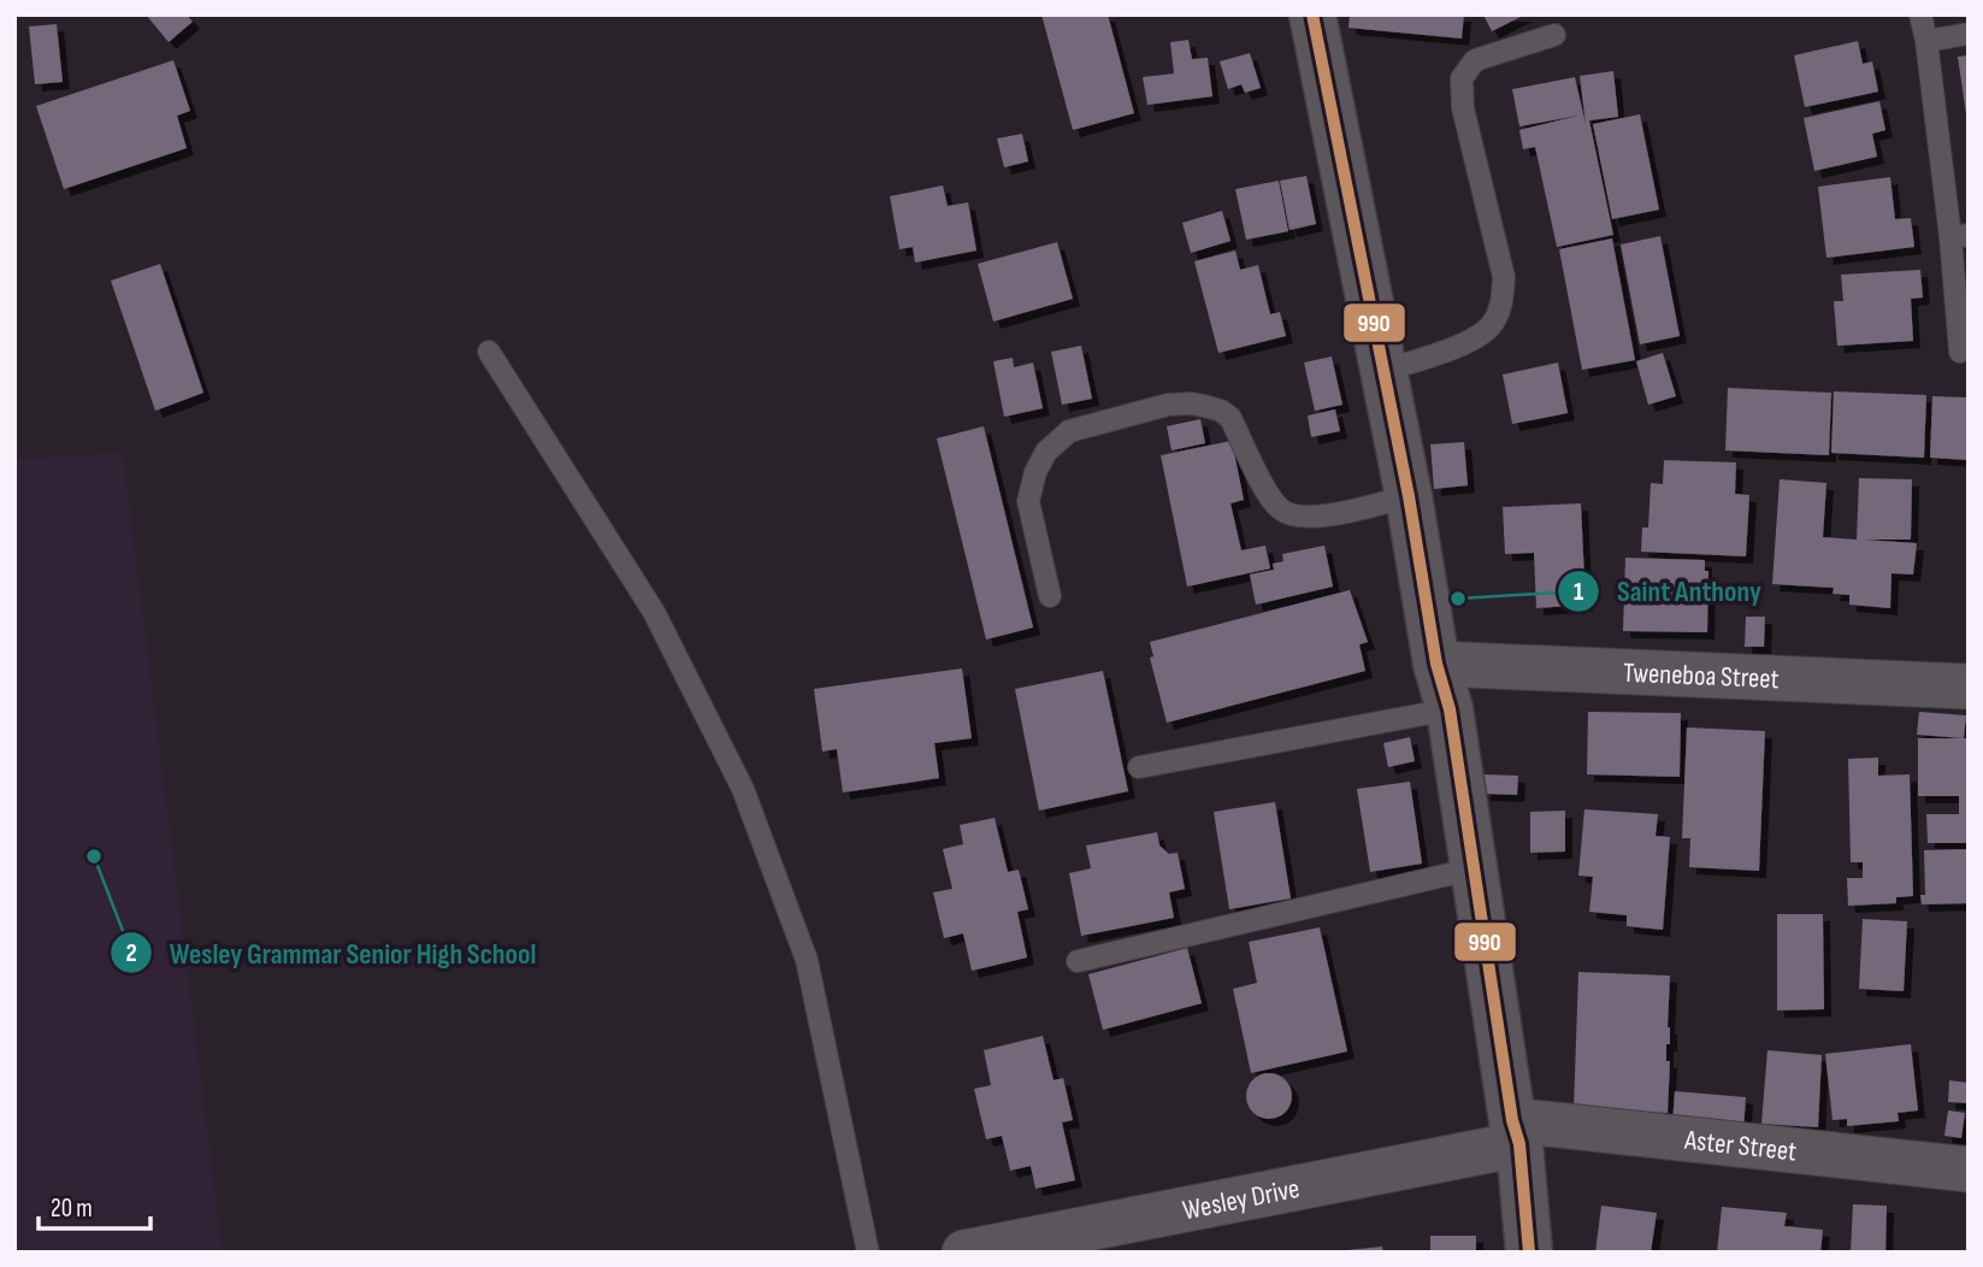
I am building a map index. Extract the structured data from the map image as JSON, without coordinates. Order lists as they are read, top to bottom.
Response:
{
  "streets": {
    "street": ["Tweneboa Street", "Aster Street", "Wesley Drive"]
  },
  "crossings": [
    ["Aster Street", "Wesley Drive"]
  ],
  "places": ["Saint Anthony", "Wesley Grammar Senior High School"],
  "lines": ["transit line 990"],
  "scale_bar": "20 m"
}
